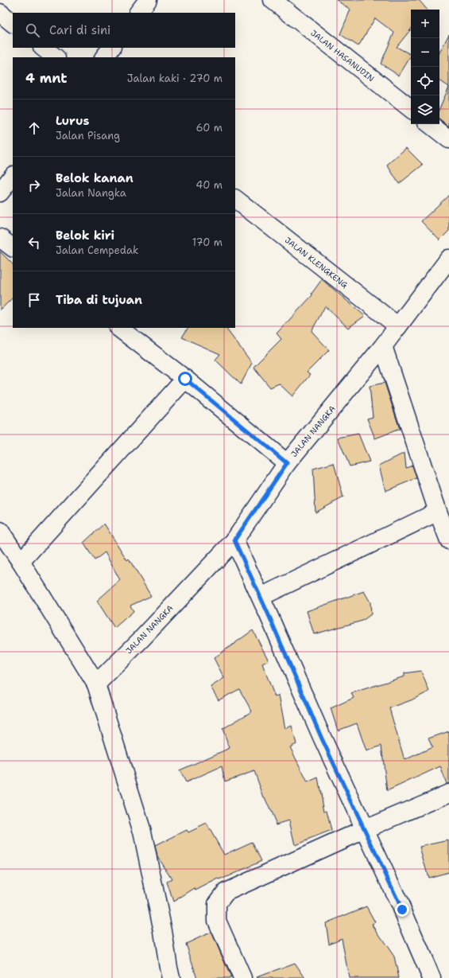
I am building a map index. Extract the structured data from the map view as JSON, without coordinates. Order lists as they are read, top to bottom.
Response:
{
  "streets": {
    "street": ["JALAN HASANUDIN", "JALAN KLENGKENG", "JALAN NANGKA"]
  },
  "crossings": [
    ["JALAN KLENGKENG", "JALAN NANGKA"]
  ],
  "page": {
    "map_buttons": ["+", "−"],
    "search": "Cari di sini",
    "heading": ["4 mnt", "Jalan kaki · 270 m"],
    "list": [
      ["Lurus", "Jalan Pisang", "60 m"],
      ["Belok kanan", "Jalan Nangka", "40 m"],
      ["Belok kiri", "Jalan Cempedak", "170 m"],
      "Tiba di tujuan"
    ]
  }
}
